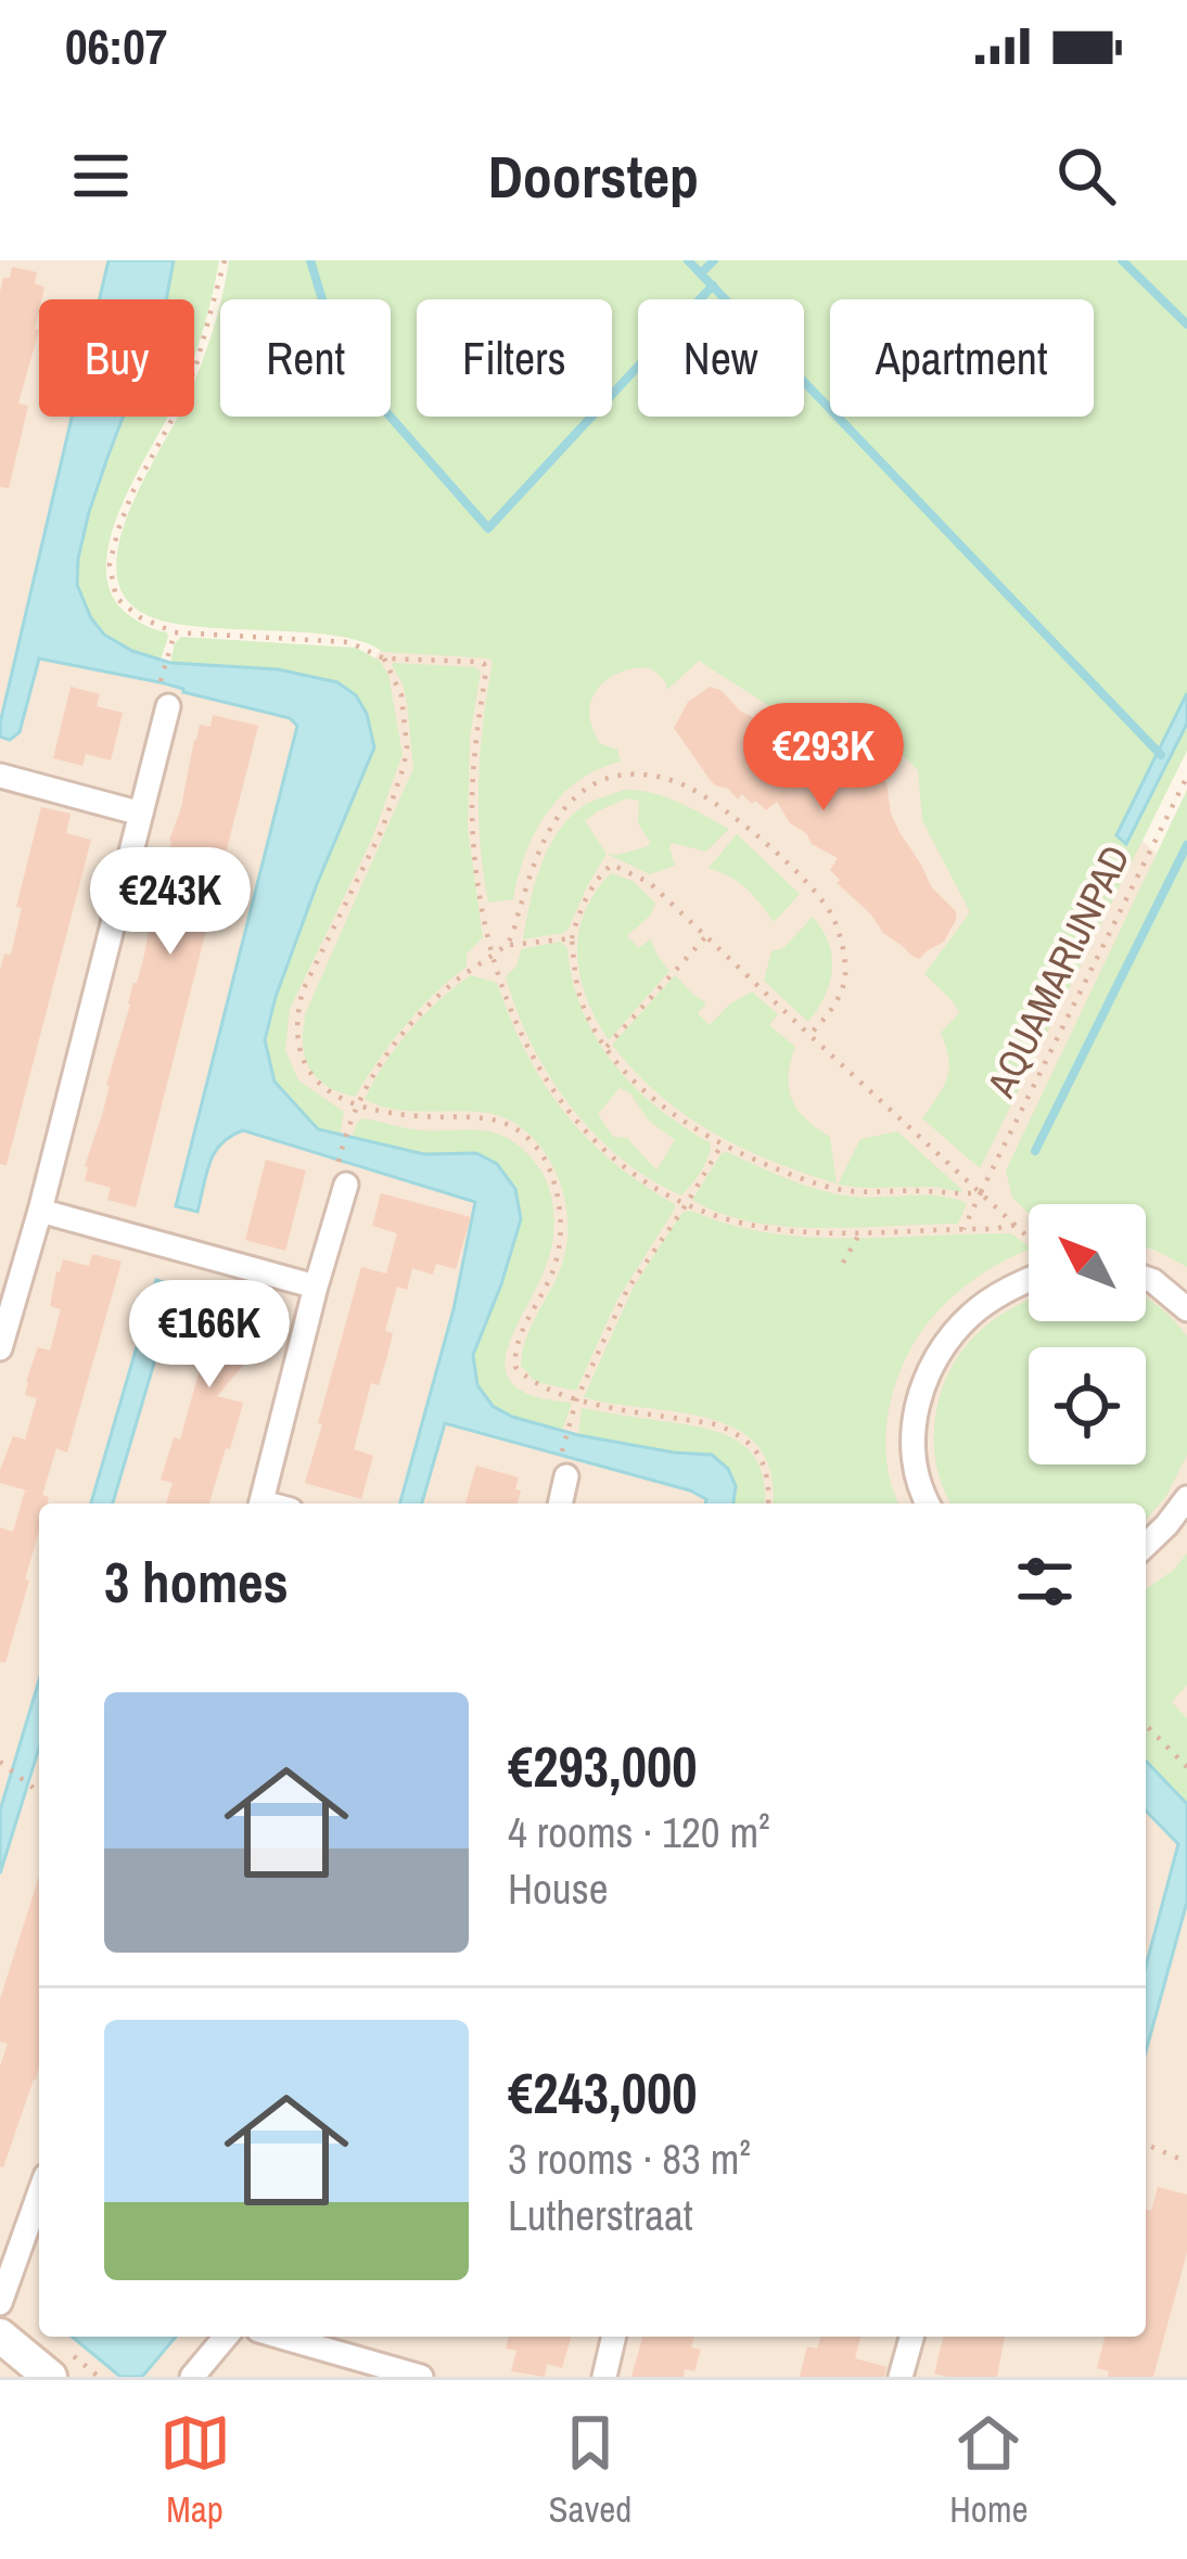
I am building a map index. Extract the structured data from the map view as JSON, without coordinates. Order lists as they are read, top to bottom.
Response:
{
  "streets": {
    "path": ["AQUAMARIJNPAD"]
  },
  "north": "top left",
  "page": {
    "status": "06:07",
    "header": "Doorstep",
    "chip": [
      "Buy",
      "Rent",
      "Filters",
      "New",
      "Apartment"
    ],
    "price": ["€293K", "€243K", "€166K"],
    "heading": "3 homes",
    "list": [
      {
        "name": "€293,000",
        "note": "4 rooms · 120 m² · House"
      },
      {
        "name": "€243,000",
        "note": "3 rooms · 83 m² · Lutherstraat"
      }
    ],
    "tabs": ["Map", "Saved", "Home"]
  }
}
